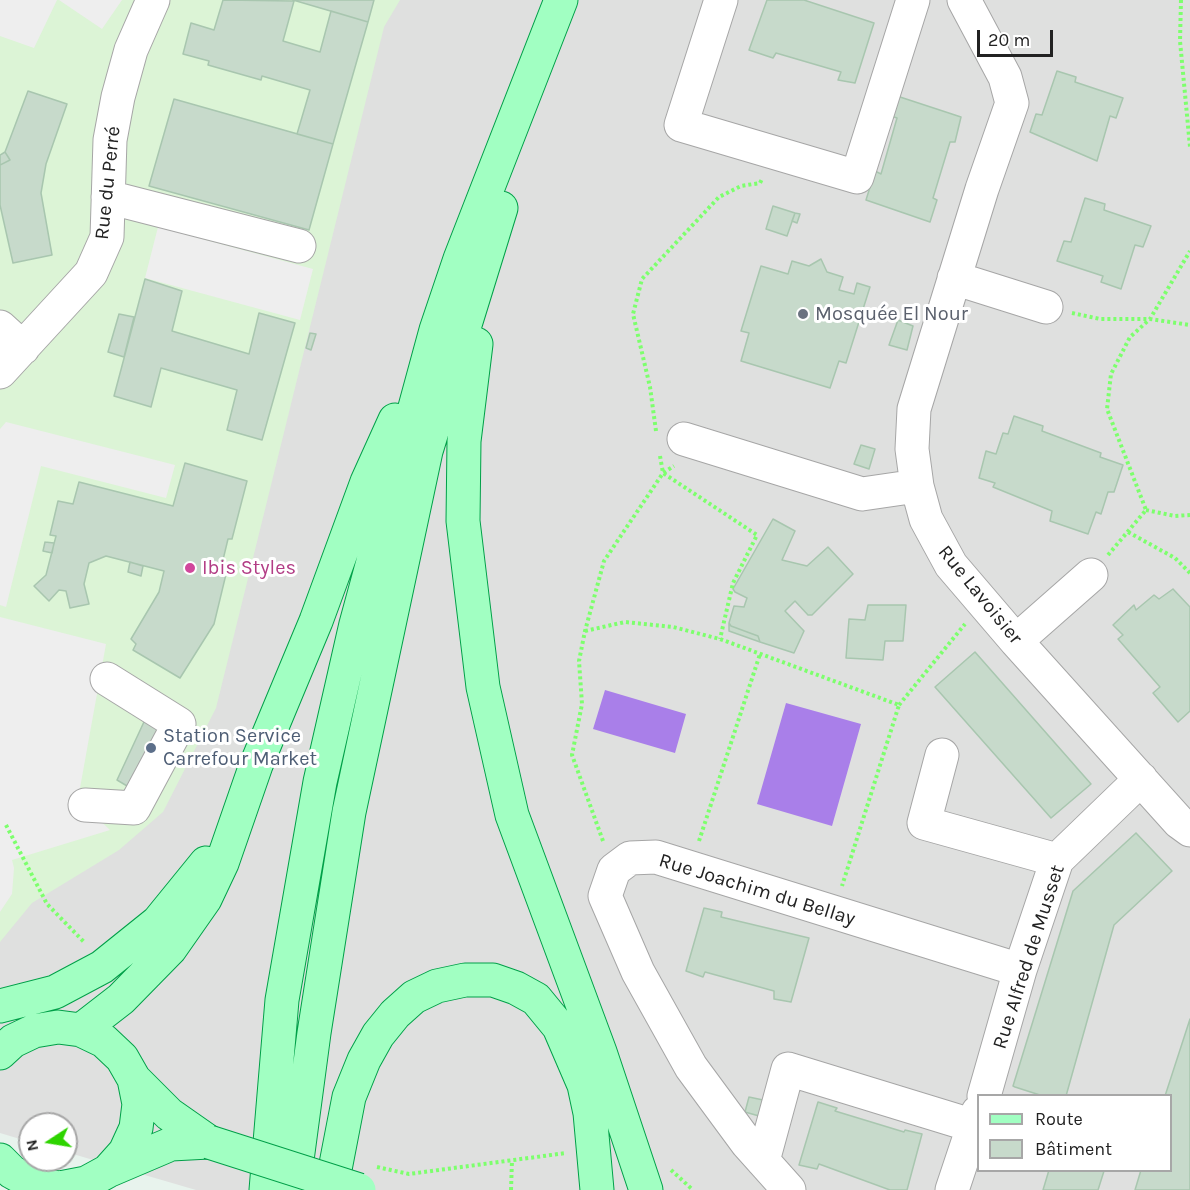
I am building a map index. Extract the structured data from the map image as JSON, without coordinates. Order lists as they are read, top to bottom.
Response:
{
  "streets": {
    "street": [
      "Rue du Perré",
      "Rue Lavoisier",
      "Rue Joachim du Bellay",
      "Rue Alfred de Musset"
    ]
  },
  "crossings": [
    ["Rue Lavoisier", "Rue Alfred de Musset"],
    ["Rue Joachim du Bellay", "Rue Alfred de Musset"]
  ],
  "places": ["Mosquée El Nour", "Ibis Styles", "Station Service Carrefour Market"],
  "legend": ["Route", "Bâtiment"],
  "scale_bar": "20 m",
  "north": "left"
}
